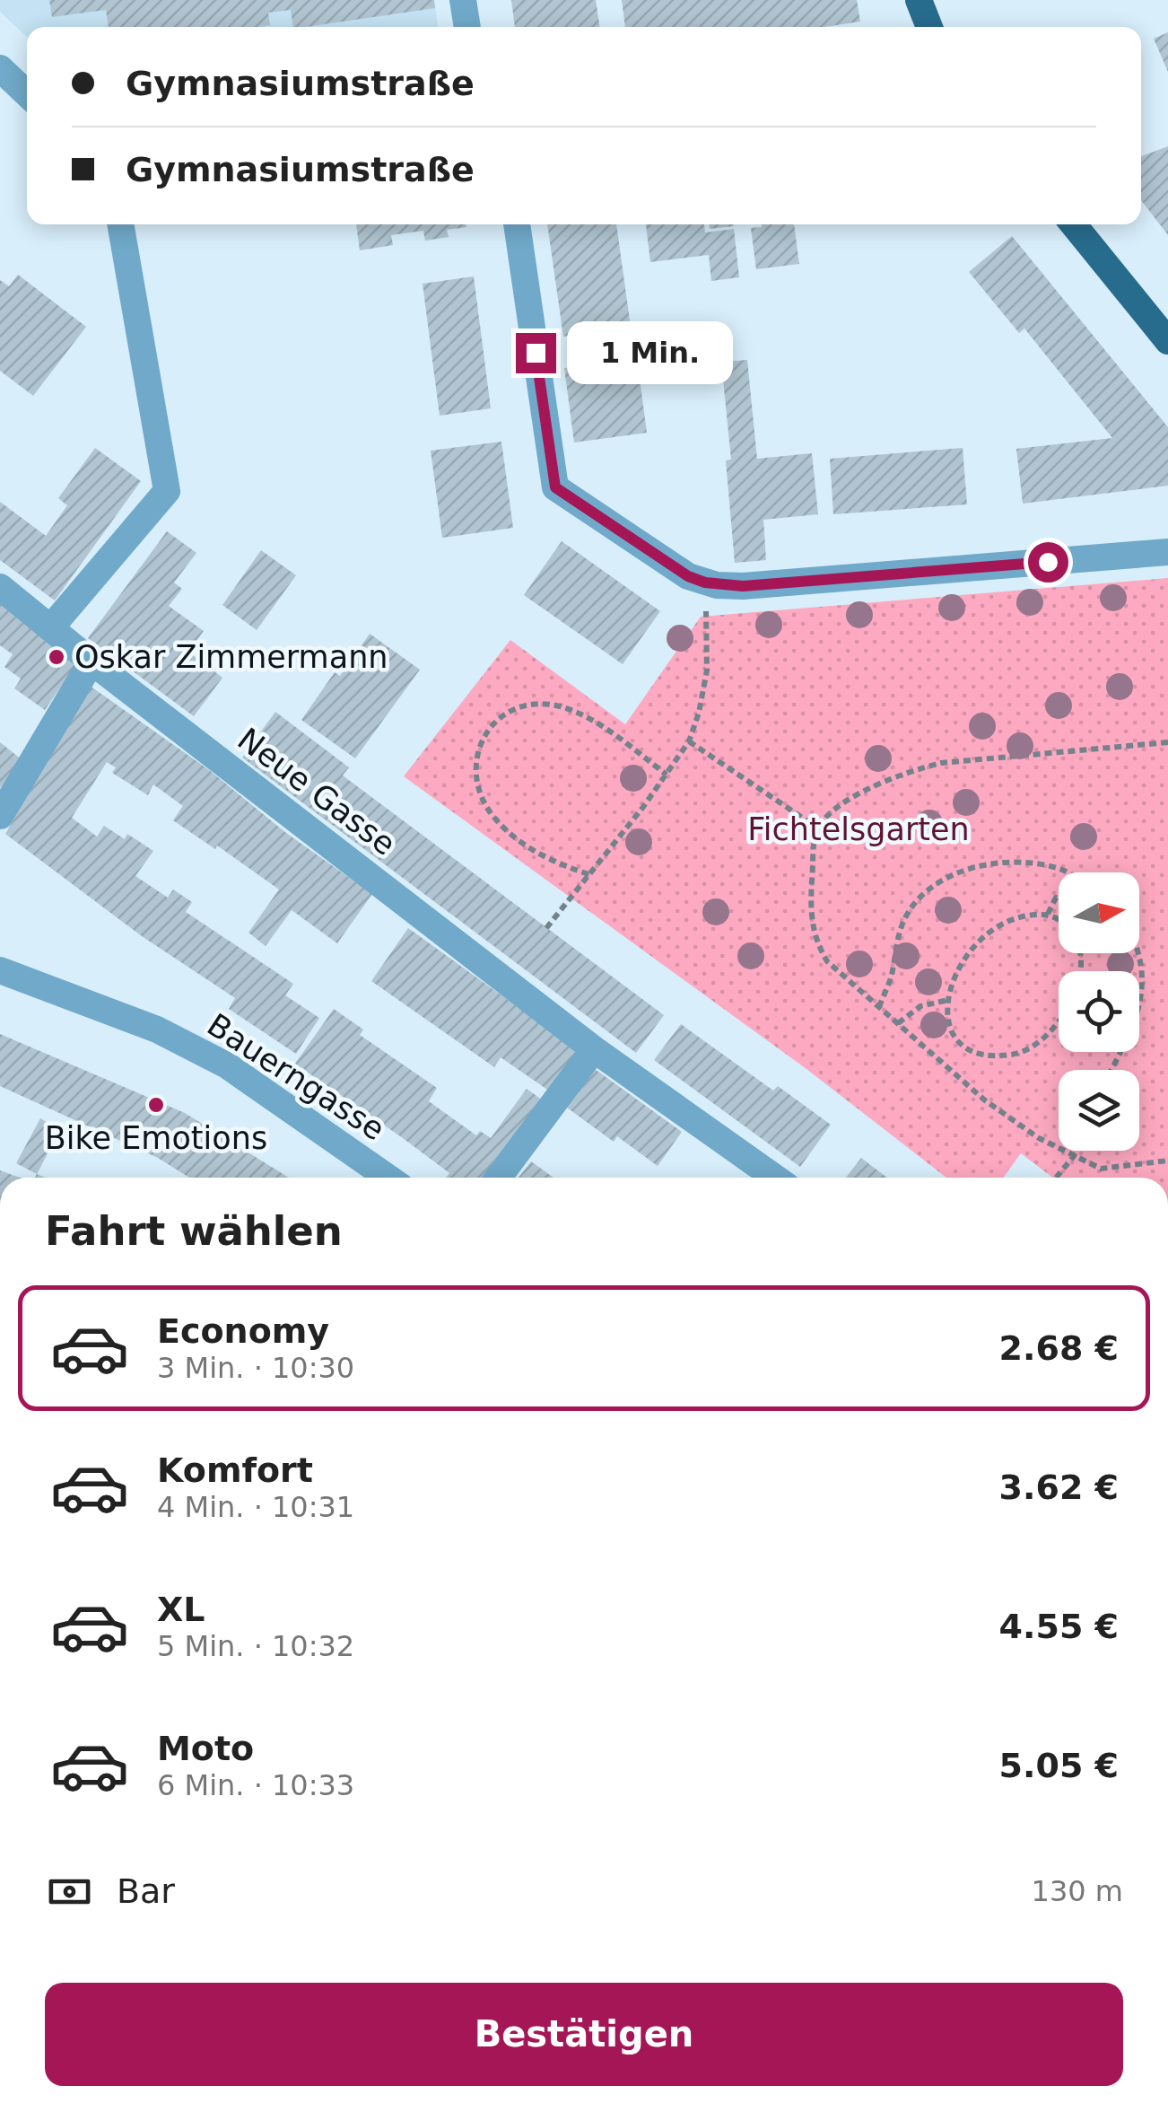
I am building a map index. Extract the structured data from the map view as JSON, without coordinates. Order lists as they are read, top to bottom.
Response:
{
  "streets": {
    "street": ["Neue Gasse", "Bauerngasse"]
  },
  "parks": ["Fichtelsgarten"],
  "places": ["Oskar Zimmermann", "Bike Emotions"],
  "north": "right",
  "page": {
    "banner": ["Gymnasiumstraße", "Gymnasiumstraße"],
    "bubble": "1 Min.",
    "heading": "Fahrt wählen",
    "list": [
      {
        "name": "Economy",
        "note": "3 Min. · 10:30",
        "value": "2.68 €"
      },
      {
        "name": "Komfort",
        "note": "4 Min. · 10:31",
        "value": "3.62 €"
      },
      {
        "name": "XL",
        "note": "5 Min. · 10:32",
        "value": "4.55 €"
      },
      {
        "name": "Moto",
        "note": "6 Min. · 10:33",
        "value": "5.05 €"
      }
    ],
    "pay": ["Bar", "130 m"],
    "buttons": "Bestätigen"
  }
}
